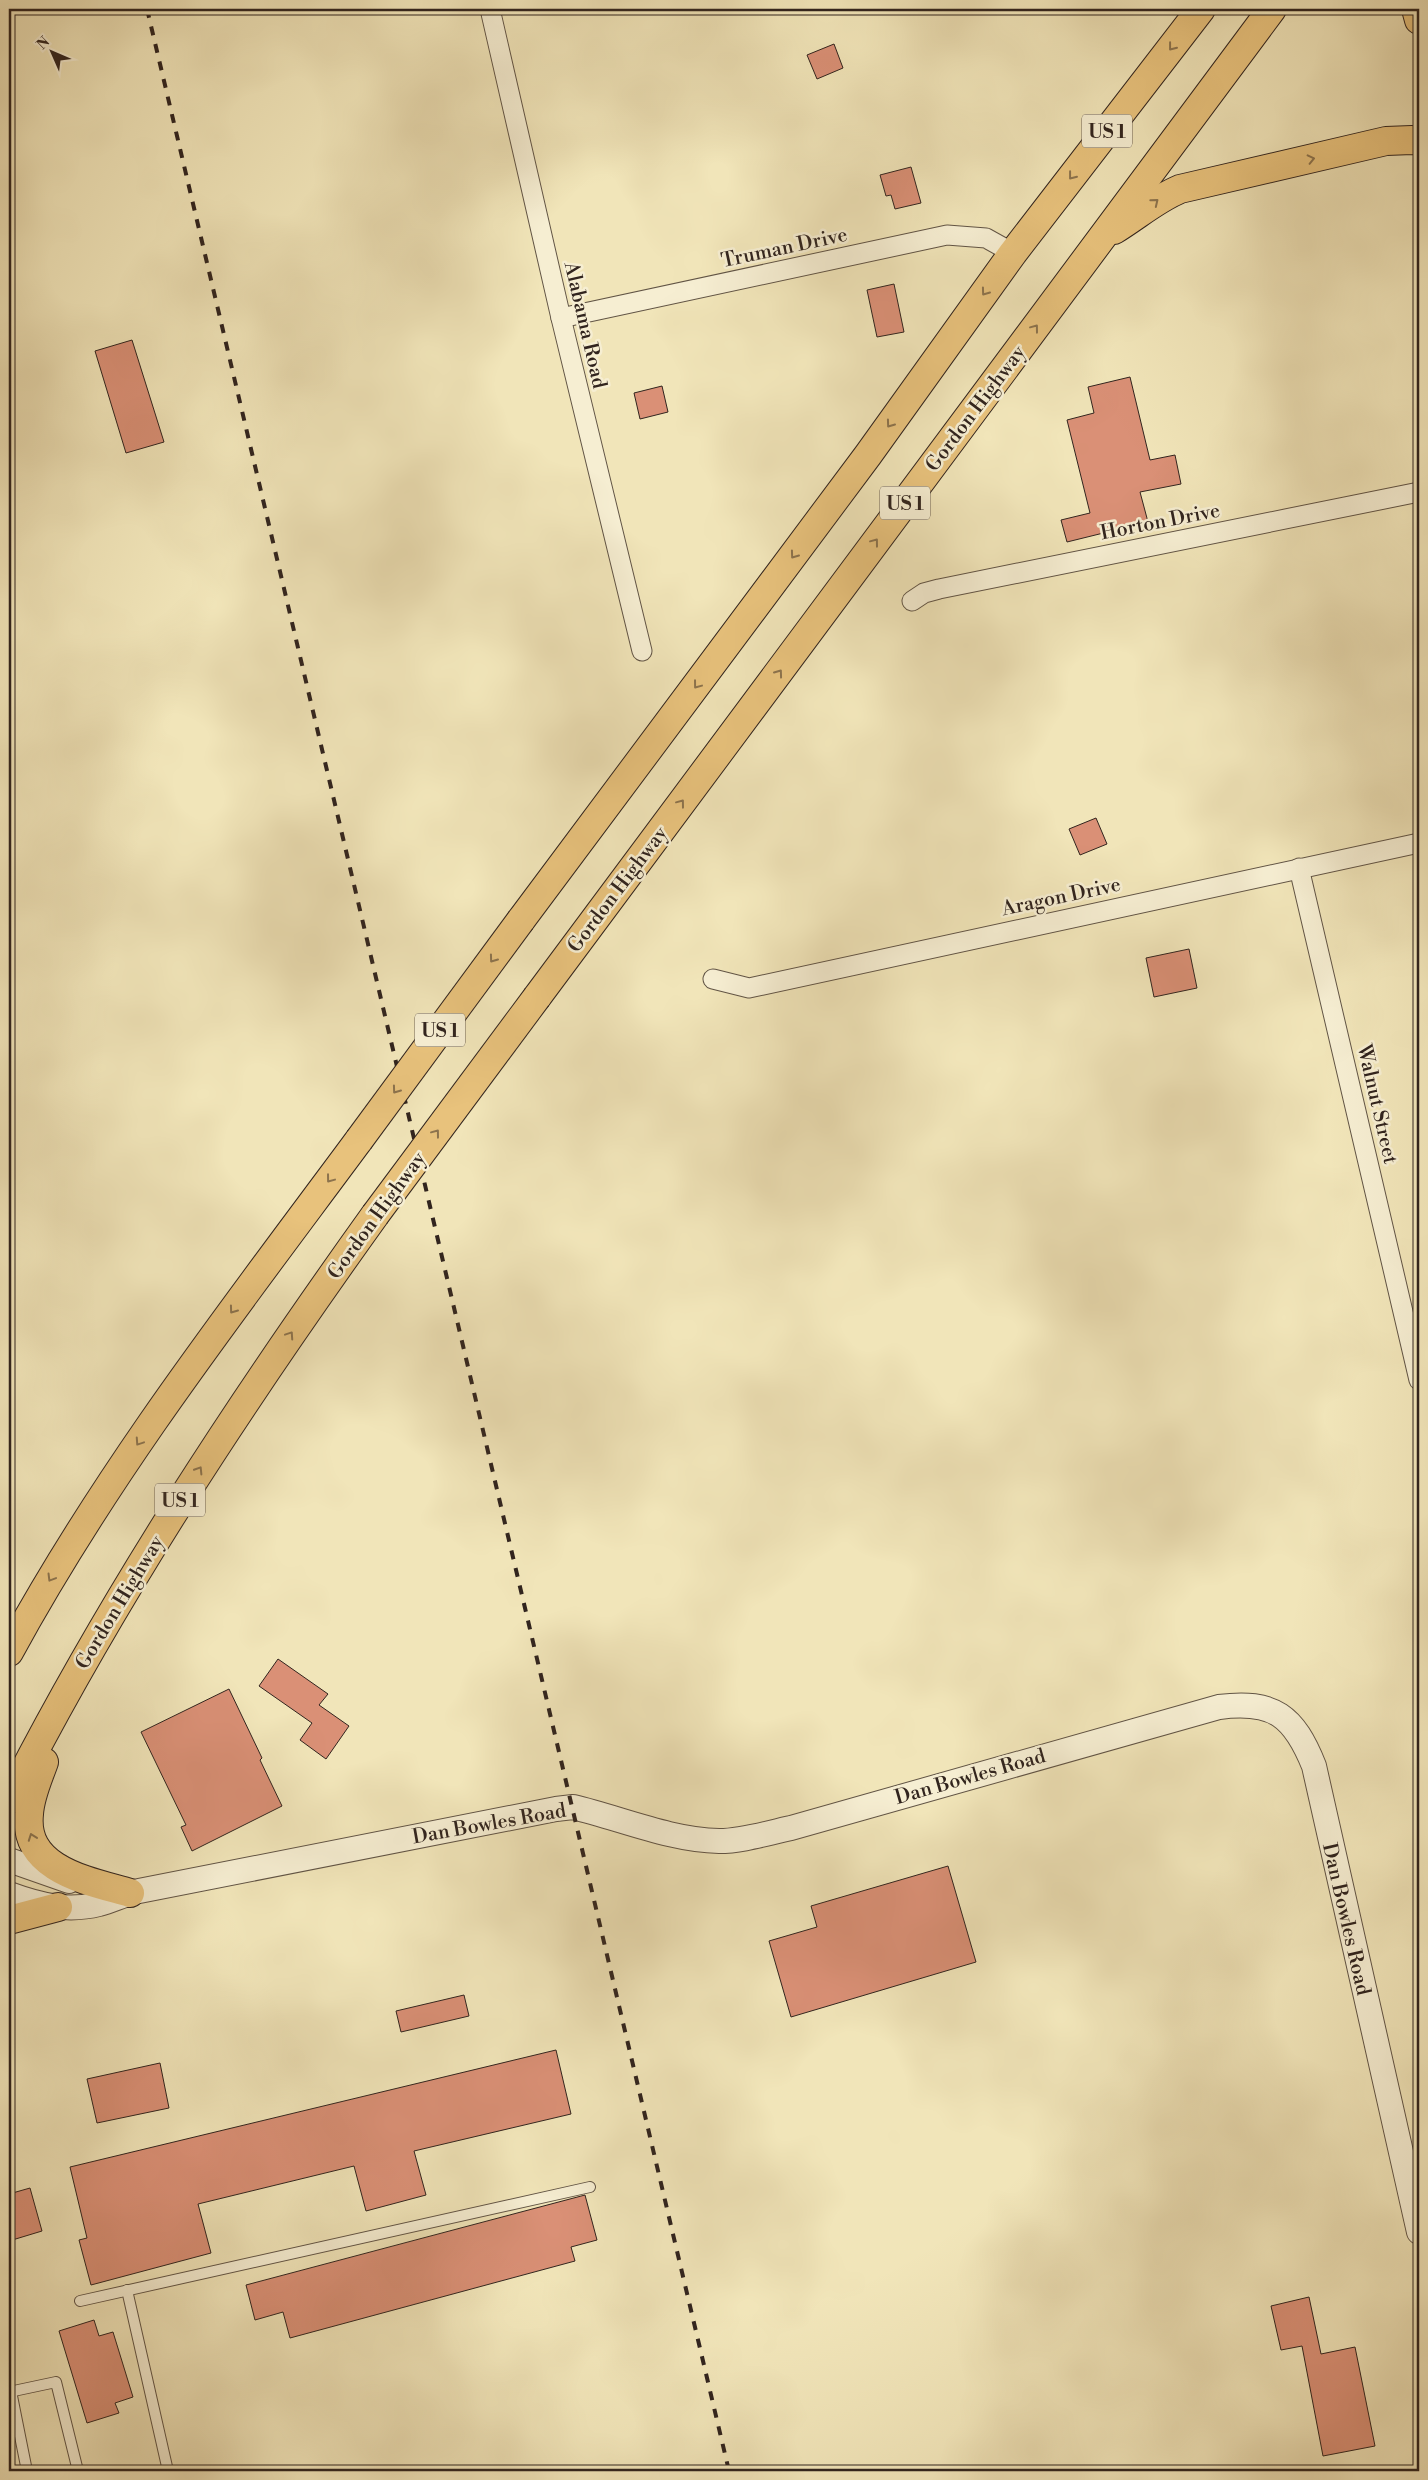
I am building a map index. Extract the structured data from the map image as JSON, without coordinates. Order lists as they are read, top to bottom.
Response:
{
  "streets": {
    "highway": ["US 1", "Gordon Highway"],
    "street": [
      "Truman Drive",
      "Alabama Road",
      "Horton Drive",
      "Aragon Drive",
      "Walnut Street",
      "Dan Bowles Road"
    ]
  },
  "crossings": [
    ["US 1", "Truman Drive"],
    ["Truman Drive", "Alabama Road"],
    ["Aragon Drive", "Walnut Street"]
  ],
  "north": "top left"
}
